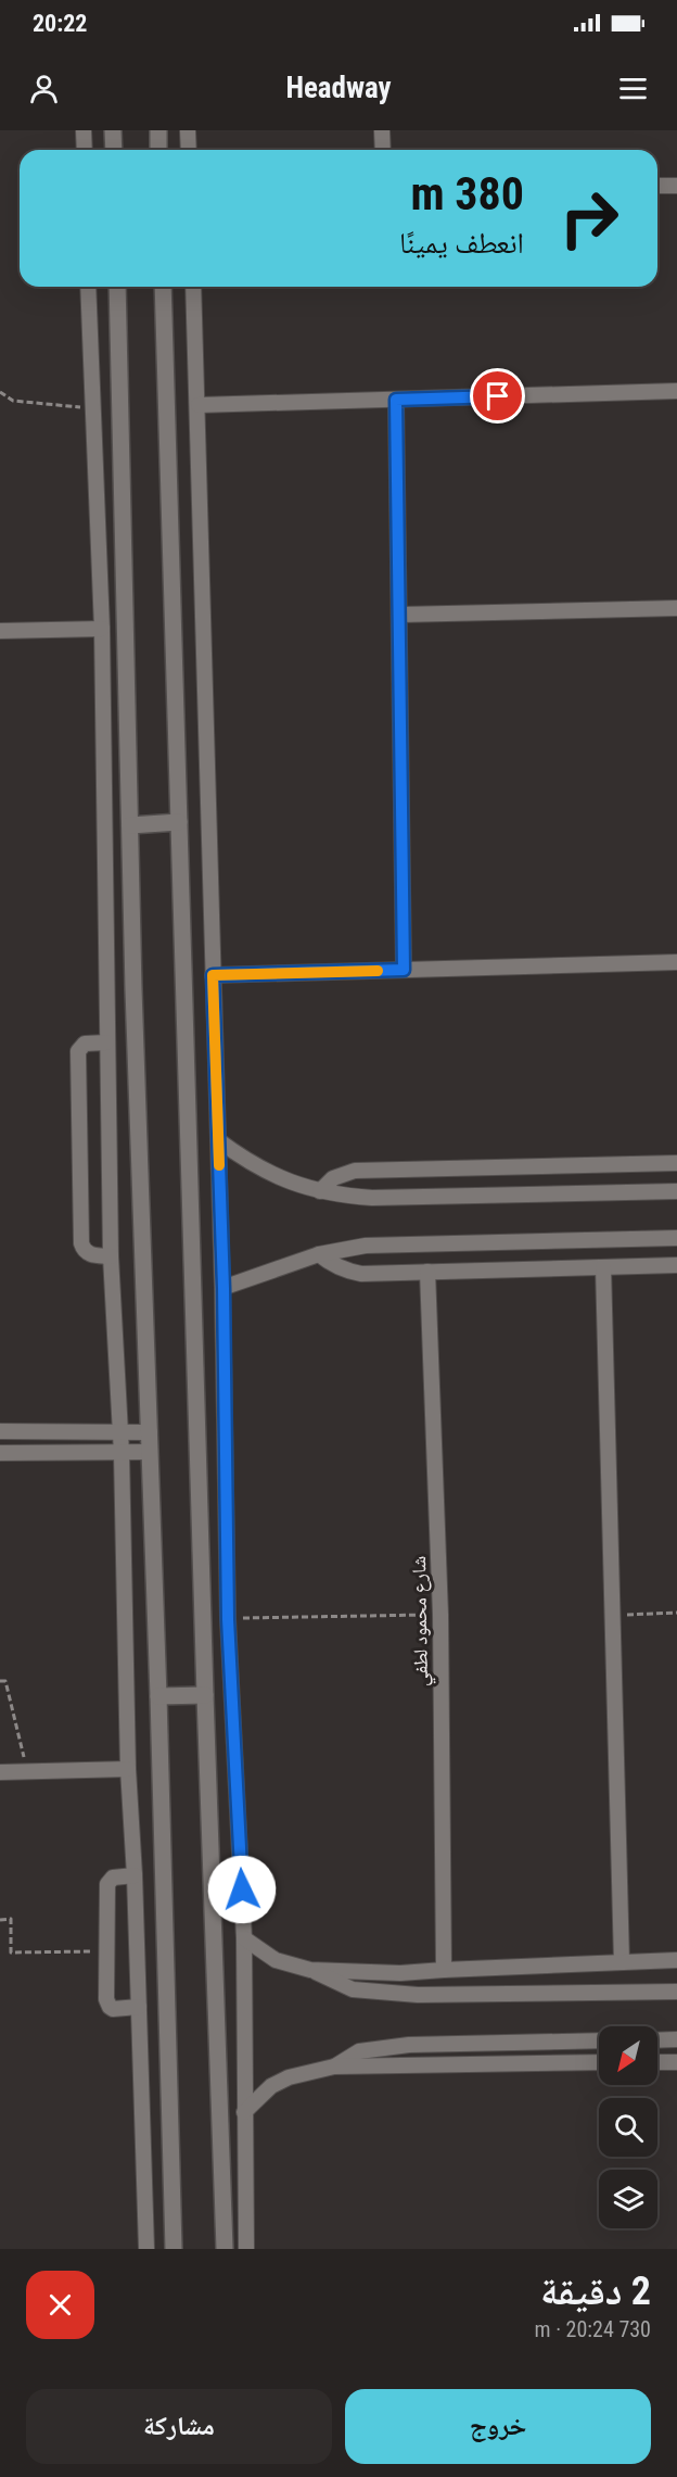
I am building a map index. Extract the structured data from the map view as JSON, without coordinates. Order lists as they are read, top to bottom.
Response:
{
  "streets": {
    "street": ["شارع محمود لطفي"]
  },
  "north": "bottom left",
  "page": {
    "status": "20:22",
    "header": "Headway",
    "turn": ["380 m", "انعطف يمينًا"],
    "heading": ["2 دقيقة", "730 m · 20:24"],
    "buttons": ["خروج", "مشاركة"]
  }
}
